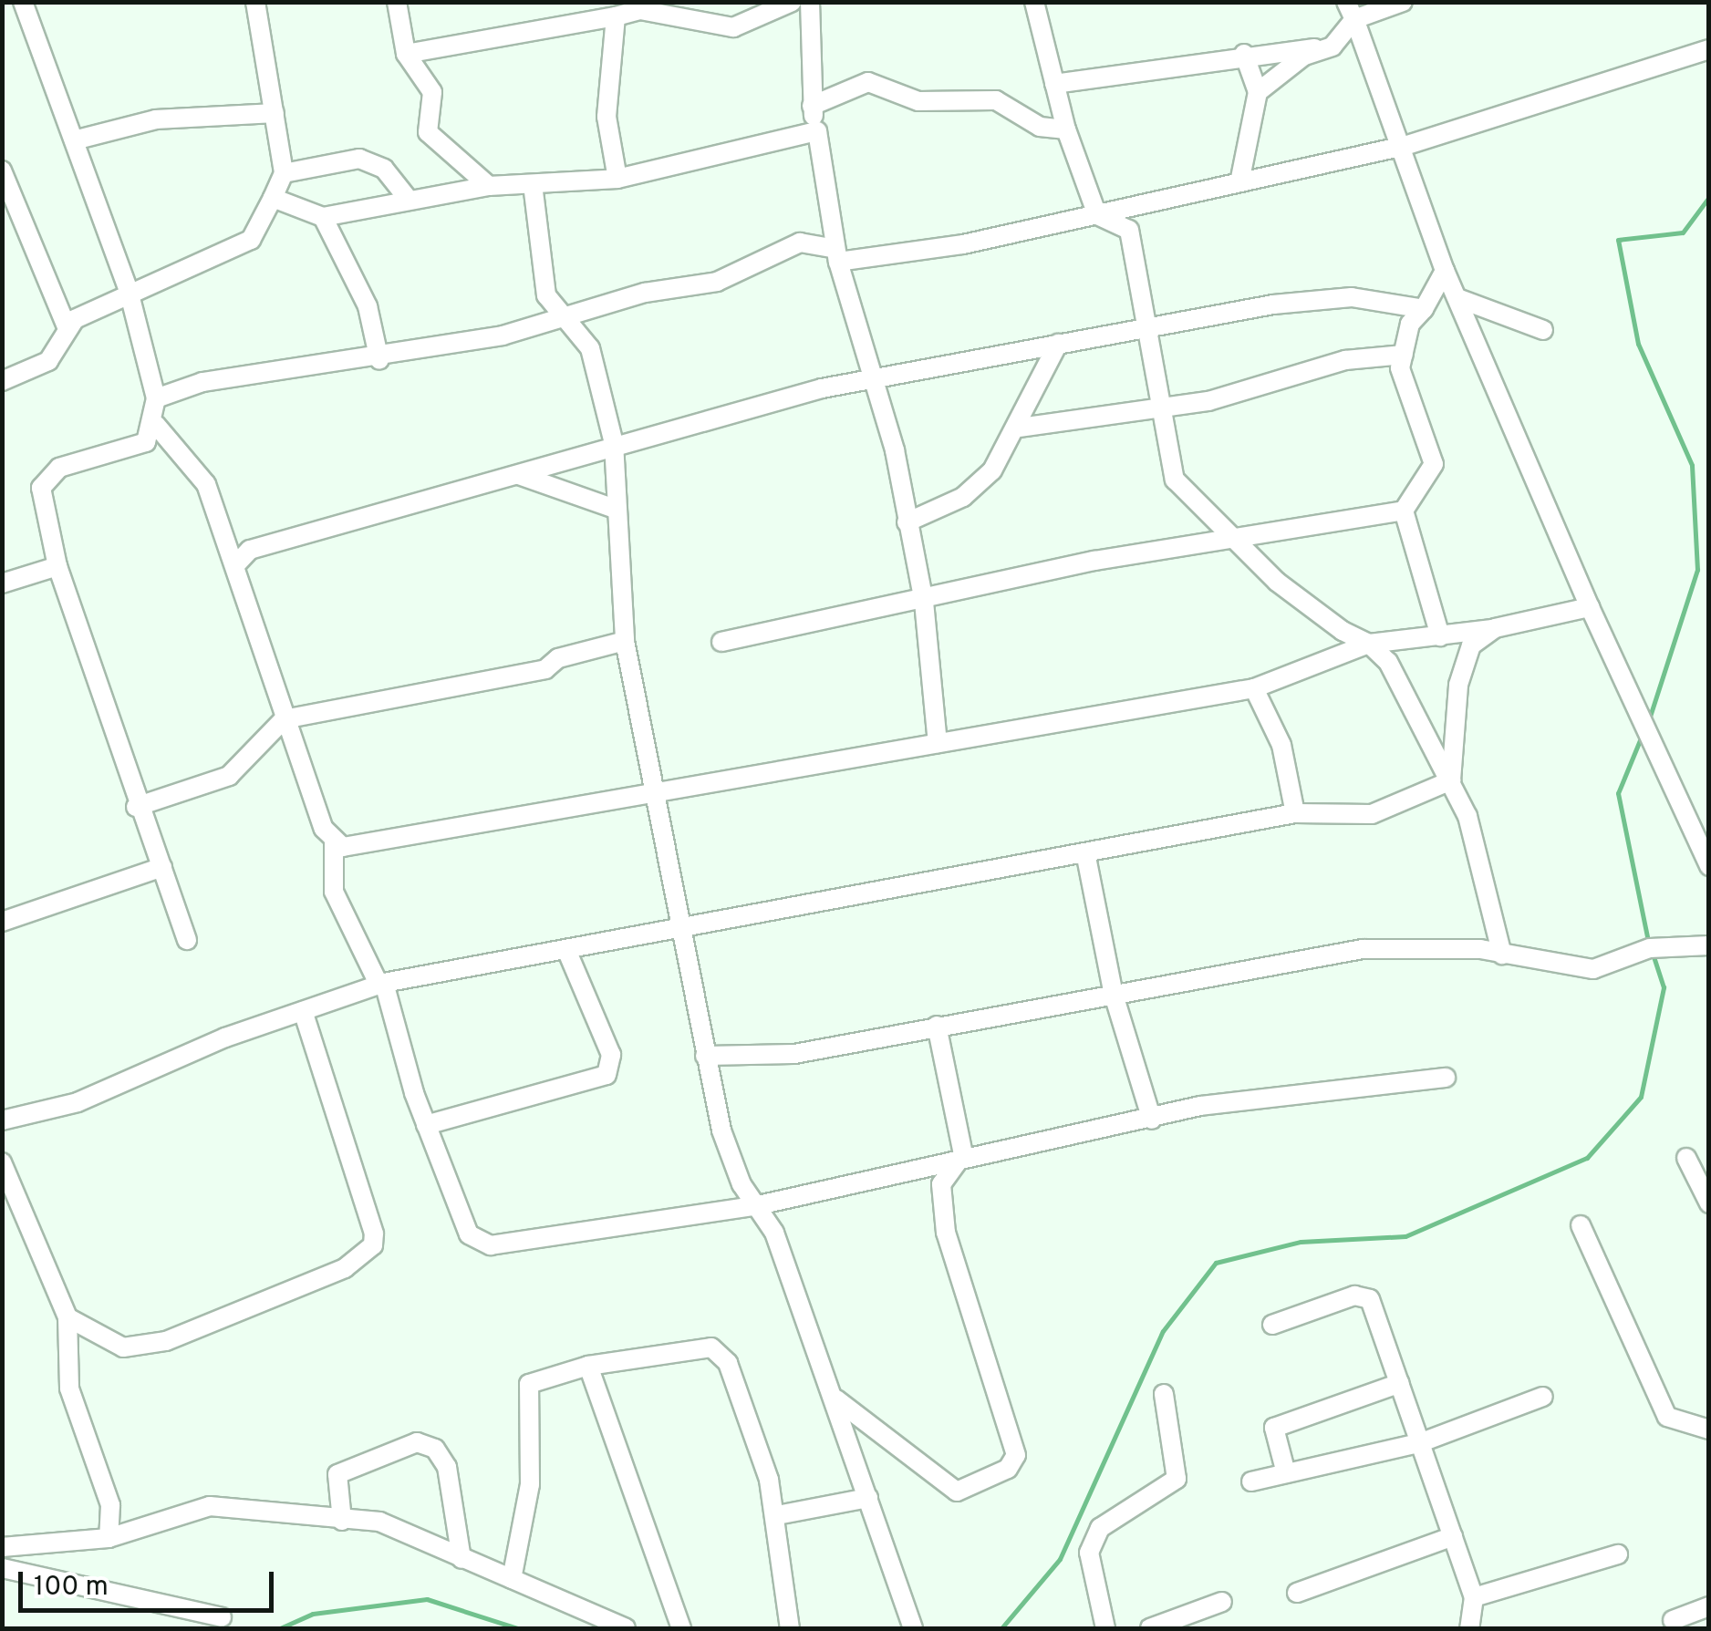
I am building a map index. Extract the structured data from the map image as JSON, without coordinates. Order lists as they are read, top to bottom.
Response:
{
  "scale_bar": "100 m"
}
